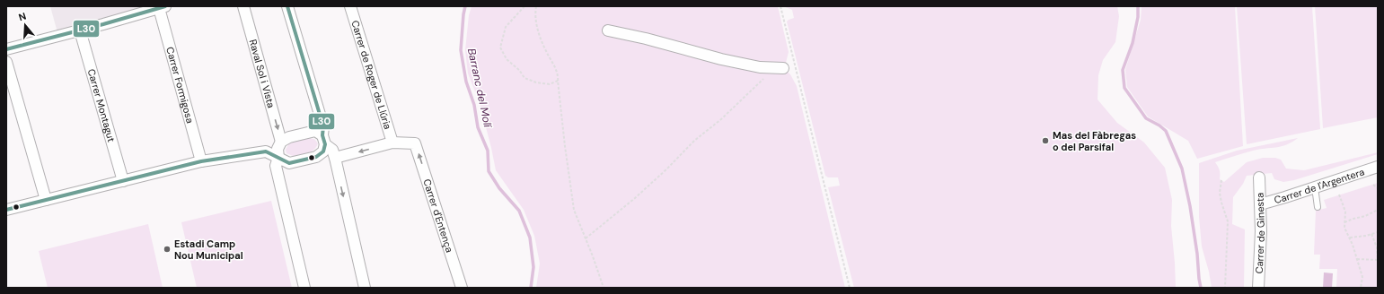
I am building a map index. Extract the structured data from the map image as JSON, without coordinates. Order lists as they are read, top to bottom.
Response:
{
  "streets": {
    "street": [
      "Raval Sol i Vista",
      "Carrer de Roger de Llúria",
      "Carrer Formigosa",
      "Carrer Montagut",
      "Carrer de l'Argentera",
      "Carrer d'Entença",
      "Carrer de Ginesta"
    ]
  },
  "crossings": [
    ["Carrer de Roger de Llúria", "Carrer d'Entença"],
    ["Carrer de l'Argentera", "Carrer de Ginesta"]
  ],
  "water": ["Barranc del Molí"],
  "places": ["Mas del Fàbregas o del Parsifal", "Estadi Camp Nou Municipal"],
  "lines": ["transit line L30"],
  "north": "top"
}
